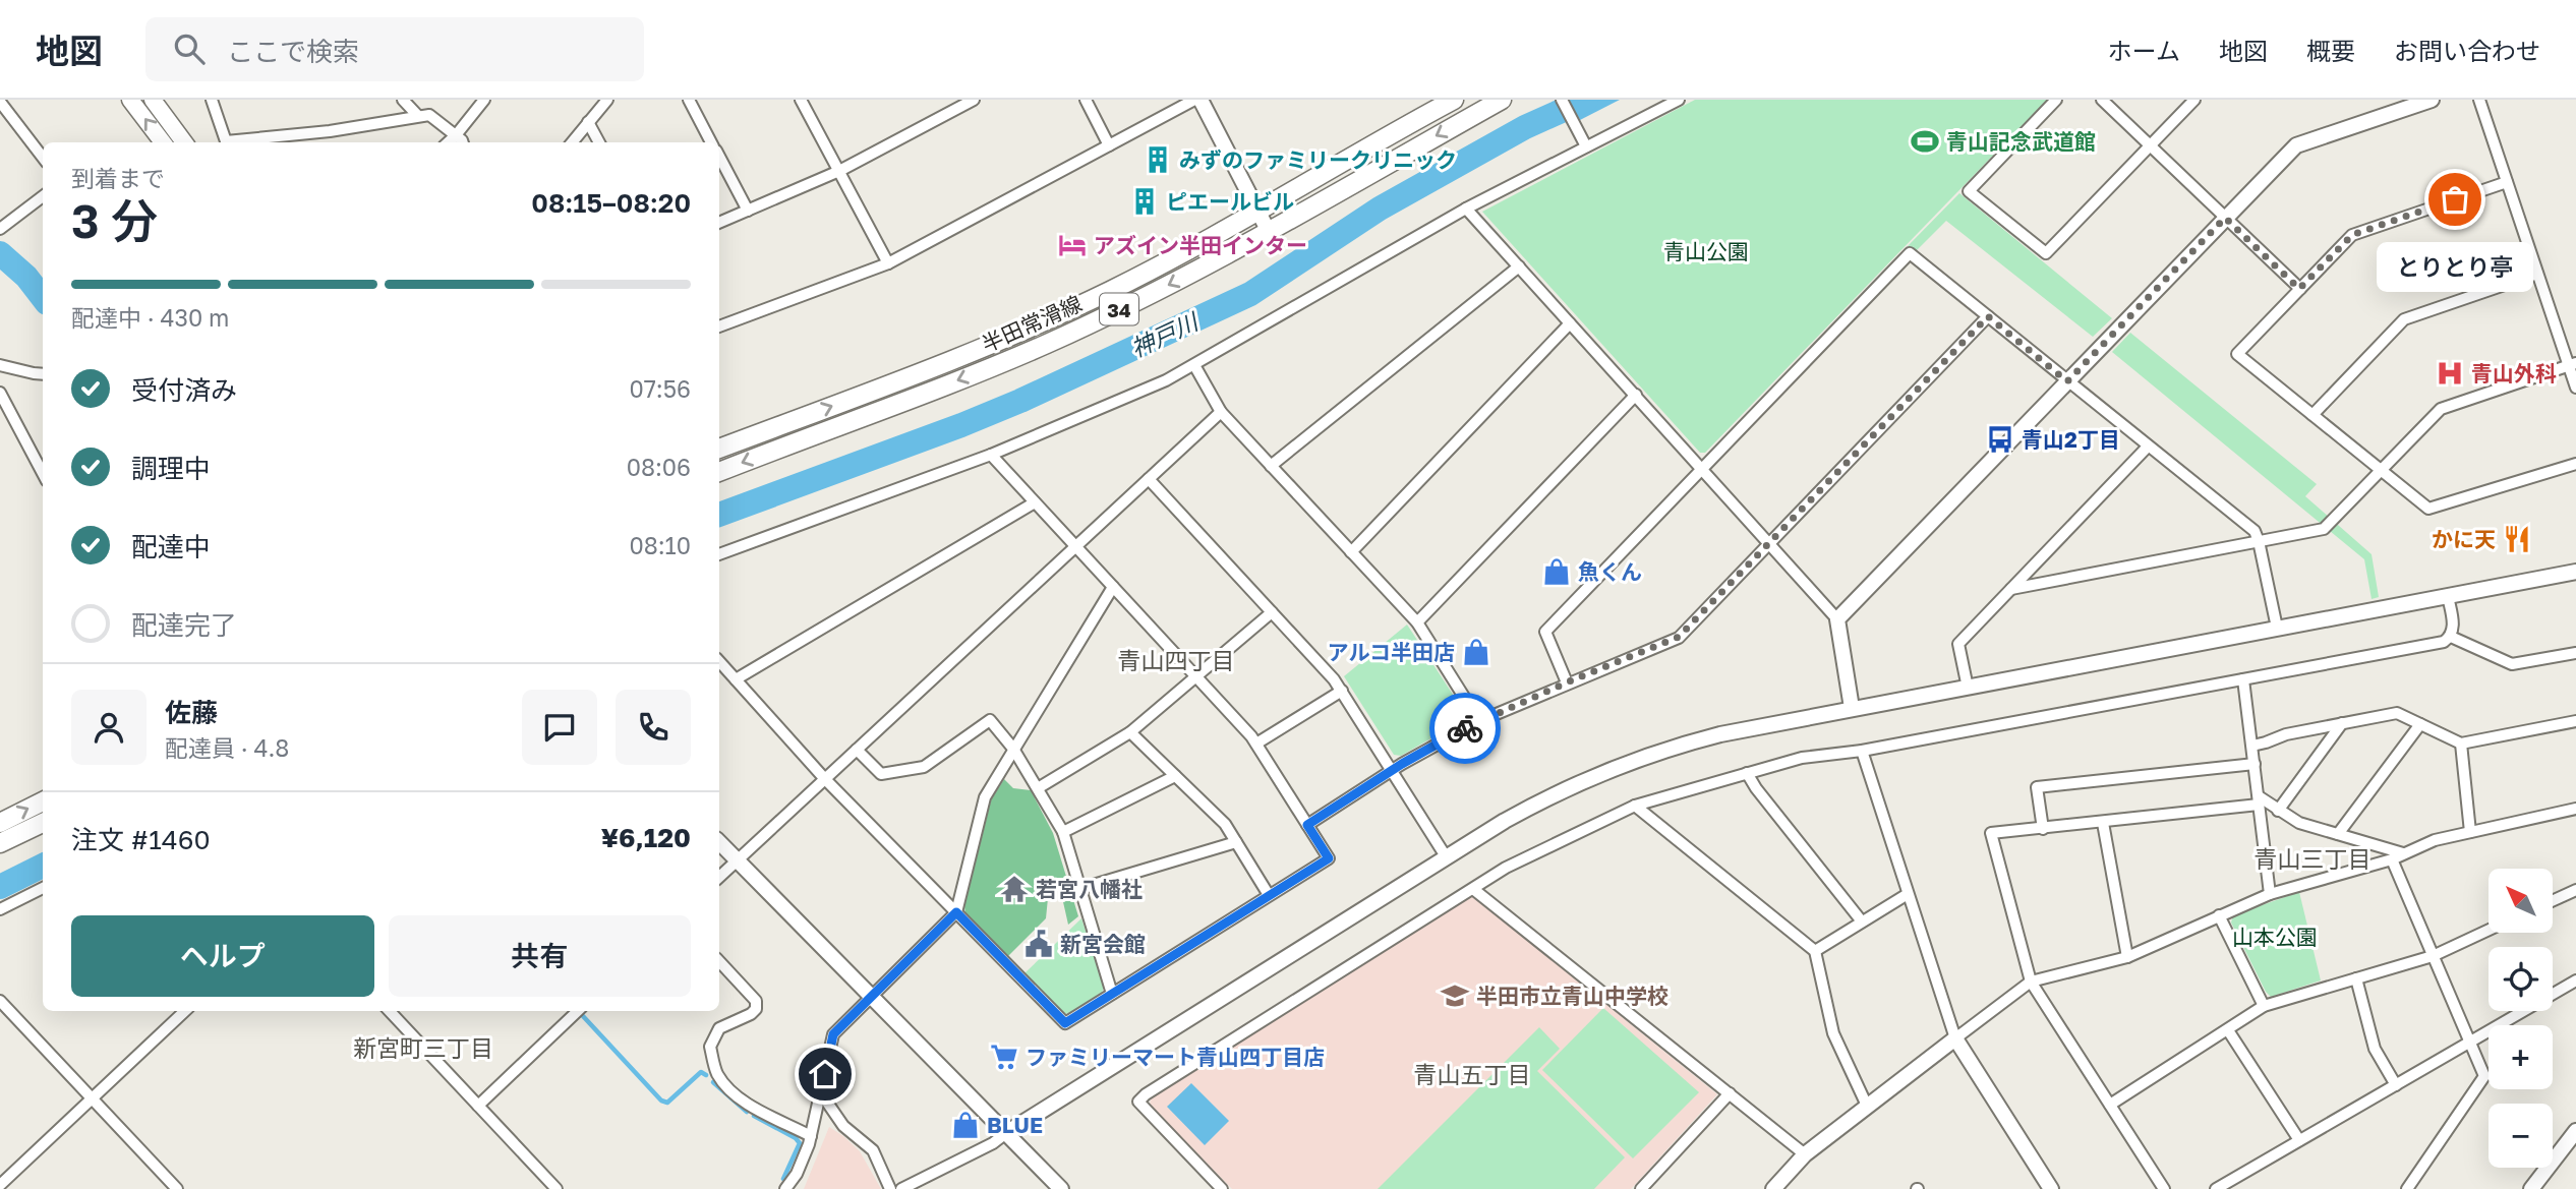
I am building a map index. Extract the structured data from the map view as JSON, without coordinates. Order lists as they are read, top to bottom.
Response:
{
  "streets": {
    "main road": ["34", "半田常滑線"]
  },
  "districts": [
    "青山四丁目",
    "青山三丁目",
    "新宮町三丁目",
    "青山五丁目"
  ],
  "water": ["神戸川"],
  "parks": ["青山公園", "山本公園"],
  "places": {
    "sports": ["青山記念武道館"],
    "building": ["みずのファミリークリニック", "ピエールビル"],
    "other": ["とりとり亭"],
    "hotel": ["アズイン半田インター"],
    "hospital": ["青山外科"],
    "bus stop": ["青山2丁目"],
    "restaurant": ["かに天"],
    "shop": ["魚くん", "アルコ半田店", "BLUE"],
    "temple": ["若宮八幡社"],
    "public building": ["新宮会館"],
    "school or university": ["半田市立青山中学校"],
    "supermarket": ["ファミリーマート青山四丁目店"]
  },
  "north": "top left",
  "page": {
    "header": "地図",
    "search": "ここで検索",
    "nav": [
      "ホーム",
      "地図",
      "概要",
      "お問い合わせ"
    ],
    "heading": ["3 分", "到着まで", "08:15–08:20"],
    "panel": [
      "佐藤",
      "配達員 · 4.8",
      "注文 #1460",
      "¥6,120"
    ],
    "bubble": "とりとり亭",
    "bar": "配達中 · 430 m",
    "list": [
      ["受付済み", "07:56"],
      ["調理中", "08:06"],
      ["配達中", "08:10"],
      "配達完了"
    ],
    "map_buttons": ["+", "−"],
    "buttons": ["ヘルプ", "共有"]
  }
}
